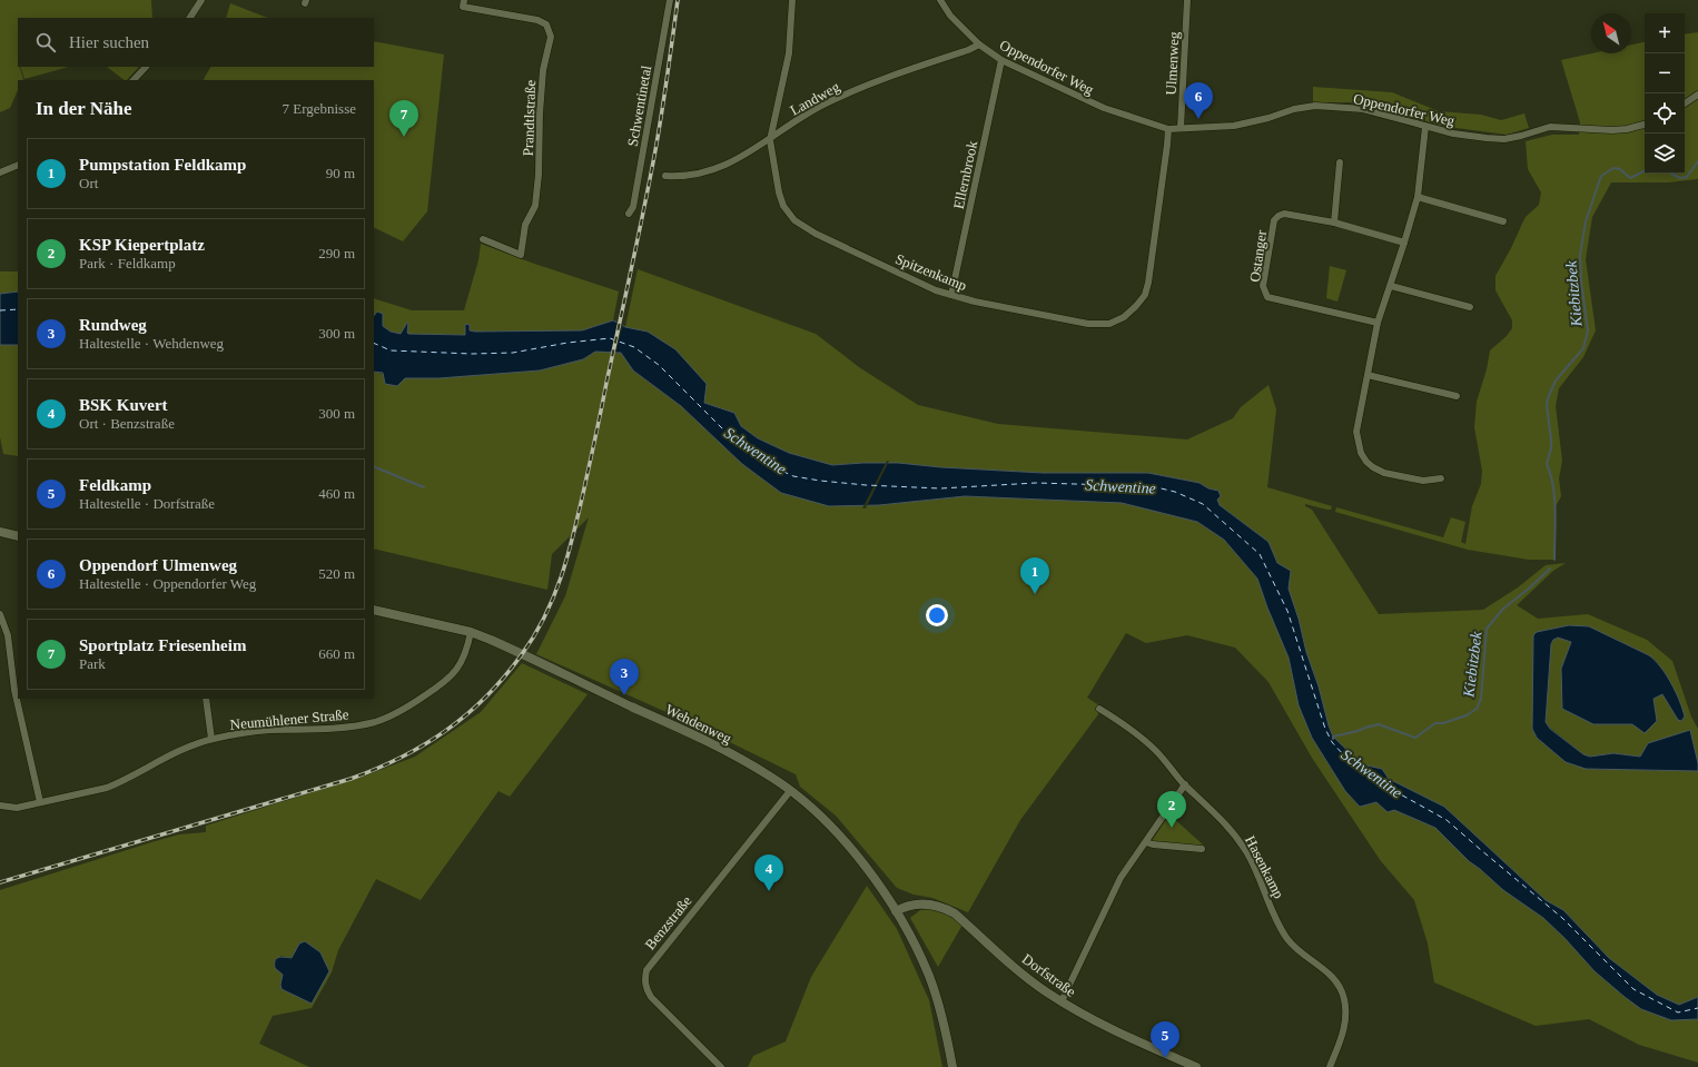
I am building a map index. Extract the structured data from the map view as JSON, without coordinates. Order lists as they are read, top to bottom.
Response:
{
  "streets": {
    "main road": ["Wehdenweg", "Dorfstraße"],
    "street": [
      "Ulmenweg",
      "Oppendorfer Weg",
      "Landweg",
      "Schwentinetal",
      "Prandtlstraße",
      "Ellernbrook",
      "Ostanger",
      "Spitzenkamp",
      "Neumühlener Straße",
      "Hasenkamp",
      "Benzstraße"
    ]
  },
  "crossings": [
    ["Ulmenweg", "Oppendorfer Weg"],
    ["Oppendorfer Weg", "Landweg"],
    ["Oppendorfer Weg", "Ellernbrook"],
    ["Oppendorfer Weg", "Spitzenkamp"],
    ["Landweg", "Spitzenkamp"],
    ["Ellernbrook", "Spitzenkamp"],
    ["Neumühlener Straße", "Wehdenweg"],
    ["Wehdenweg", "Benzstraße"],
    ["Wehdenweg", "Dorfstraße"]
  ],
  "water": ["Kiebitzbek", "Schwentine"],
  "north": "top left",
  "page": {
    "map_buttons": ["+", "−"],
    "search": "Hier suchen",
    "heading": ["In der Nähe", "7 Ergebnisse"],
    "pins": [
      "6",
      "7",
      "1",
      "3",
      "2",
      "4",
      "5"
    ],
    "list": [
      {
        "mark": "1",
        "name": "Pumpstation Feldkamp",
        "note": "Ort",
        "value": "90 m"
      },
      {
        "mark": "2",
        "name": "KSP Kiepertplatz",
        "note": "Park · Feldkamp",
        "value": "290 m"
      },
      {
        "mark": "3",
        "name": "Rundweg",
        "note": "Haltestelle · Wehdenweg",
        "value": "300 m"
      },
      {
        "mark": "4",
        "name": "BSK Kuvert",
        "note": "Ort · Benzstraße",
        "value": "300 m"
      },
      {
        "mark": "5",
        "name": "Feldkamp",
        "note": "Haltestelle · Dorfstraße",
        "value": "460 m"
      },
      {
        "mark": "6",
        "name": "Oppendorf Ulmenweg",
        "note": "Haltestelle · Oppendorfer Weg",
        "value": "520 m"
      },
      {
        "mark": "7",
        "name": "Sportplatz Friesenheim",
        "note": "Park",
        "value": "660 m"
      }
    ]
  }
}
